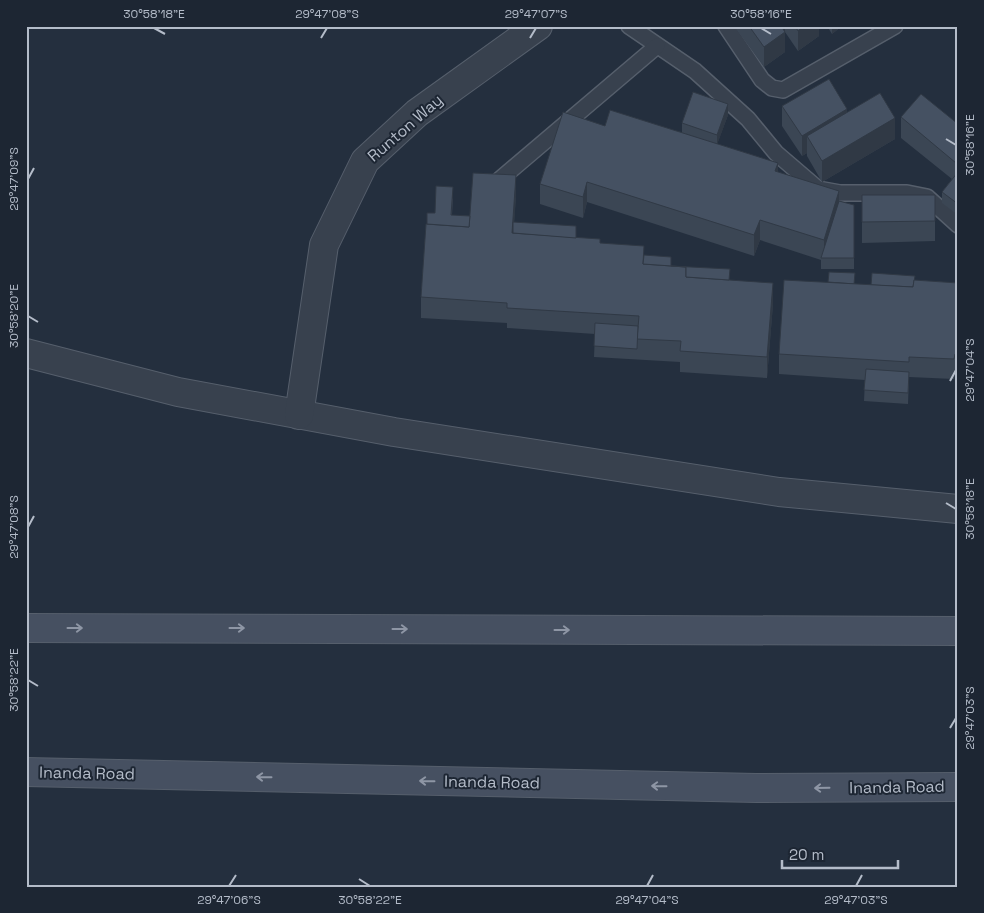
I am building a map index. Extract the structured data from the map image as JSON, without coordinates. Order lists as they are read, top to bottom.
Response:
{
  "streets": {
    "main road": ["Inanda Road"],
    "street": ["Runton Way"]
  },
  "scale_bar": "20 m",
  "coordinates": [
    "30°58'18\"E",
    "29°47'08\"S",
    "29°47'07\"S",
    "30°58'16\"E",
    "29°47'09\"S",
    "30°58'20\"E",
    "29°47'04\"S",
    "30°58'22\"E",
    "29°47'03\"S",
    "29°47'06\"S"
  ]
}
